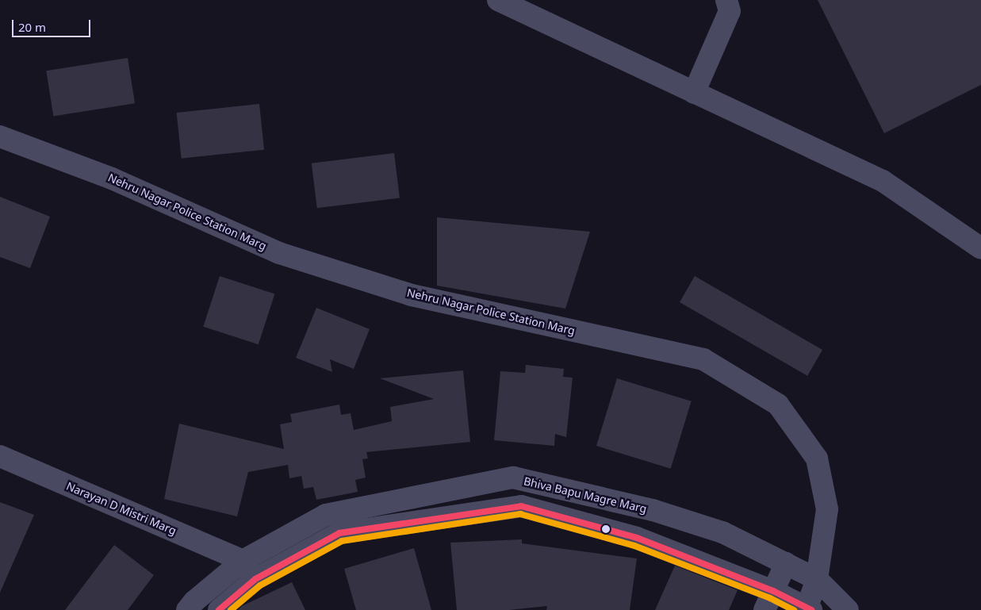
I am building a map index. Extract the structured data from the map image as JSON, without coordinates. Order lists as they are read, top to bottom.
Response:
{
  "streets": {
    "street": ["Nehru Nagar Police Station Marg", "Bhiva Bapu Magre Marg", "Narayan D Mistri Marg"]
  },
  "crossings": [
    ["Nehru Nagar Police Station Marg", "Bhiva Bapu Magre Marg"],
    ["Bhiva Bapu Magre Marg", "Narayan D Mistri Marg"]
  ],
  "scale_bar": "20 m"
}
